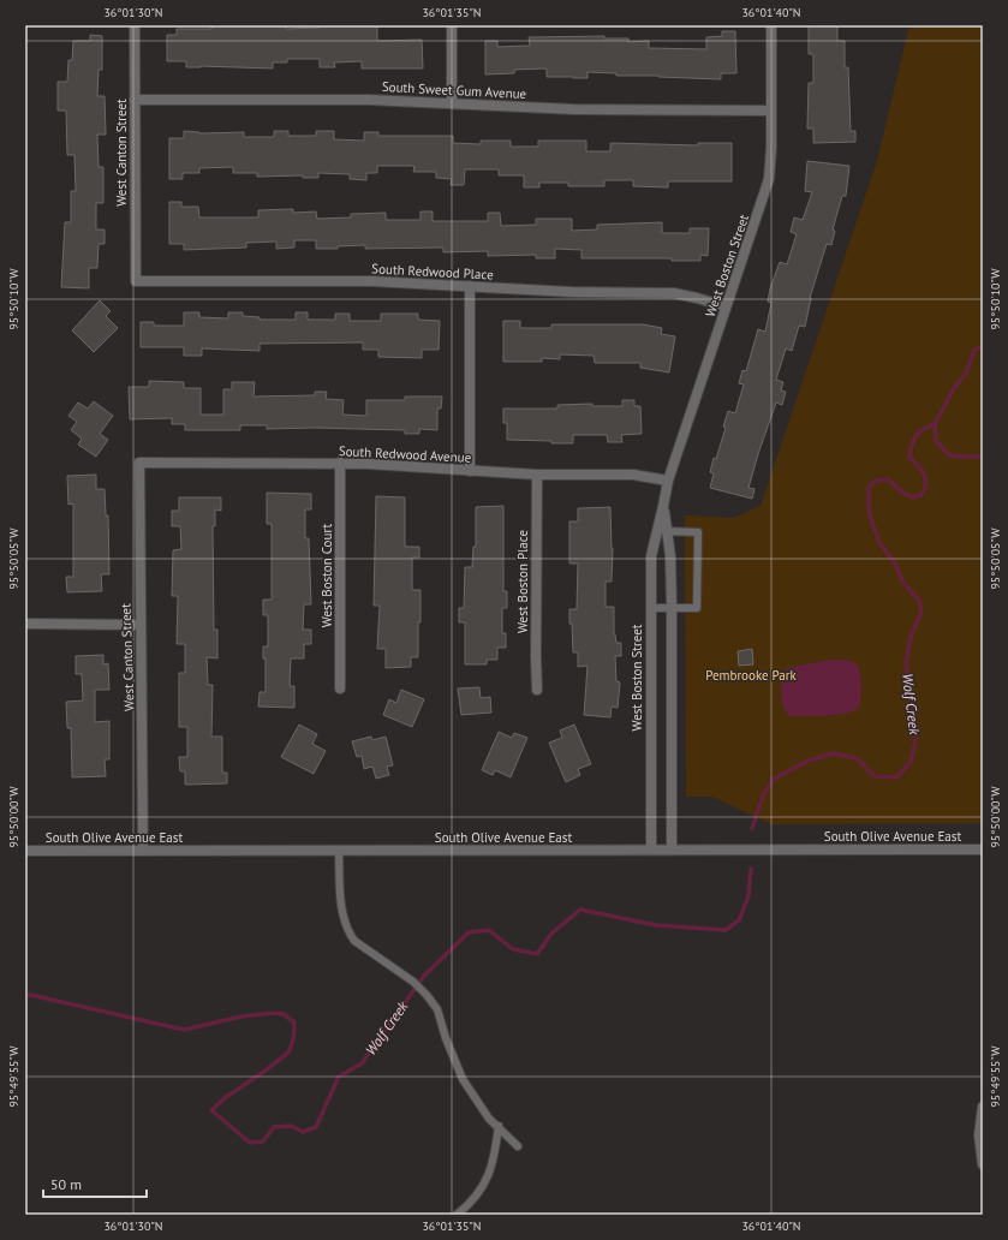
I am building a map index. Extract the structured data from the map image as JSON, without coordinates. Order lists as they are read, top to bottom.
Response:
{
  "streets": {
    "street": [
      "South Sweet Gum Avenue",
      "West Canton Street",
      "West Boston Street",
      "South Redwood Place",
      "South Redwood Avenue",
      "West Boston Court",
      "West Boston Place",
      "South Olive Avenue East"
    ]
  },
  "crossings": [
    ["South Sweet Gum Avenue", "West Canton Street"],
    ["South Sweet Gum Avenue", "West Boston Street"],
    ["West Canton Street", "South Redwood Place"],
    ["West Canton Street", "South Redwood Avenue"],
    ["West Canton Street", "South Olive Avenue East"],
    ["West Boston Street", "South Redwood Place"],
    ["West Boston Street", "South Redwood Avenue"],
    ["West Boston Street", "South Olive Avenue East"],
    ["South Redwood Avenue", "West Boston Court"],
    ["South Redwood Avenue", "West Boston Place"]
  ],
  "water": ["Wolf Creek"],
  "parks": ["Pembrooke Park"],
  "scale_bar": "50 m",
  "coordinates": [
    "36°01'30\"N",
    "36°01'35\"N",
    "36°01'40\"N",
    "95°50'10\"W",
    "95°50'05\"W",
    "95°50'00\"W",
    "95°49'55\"W"
  ]
}
